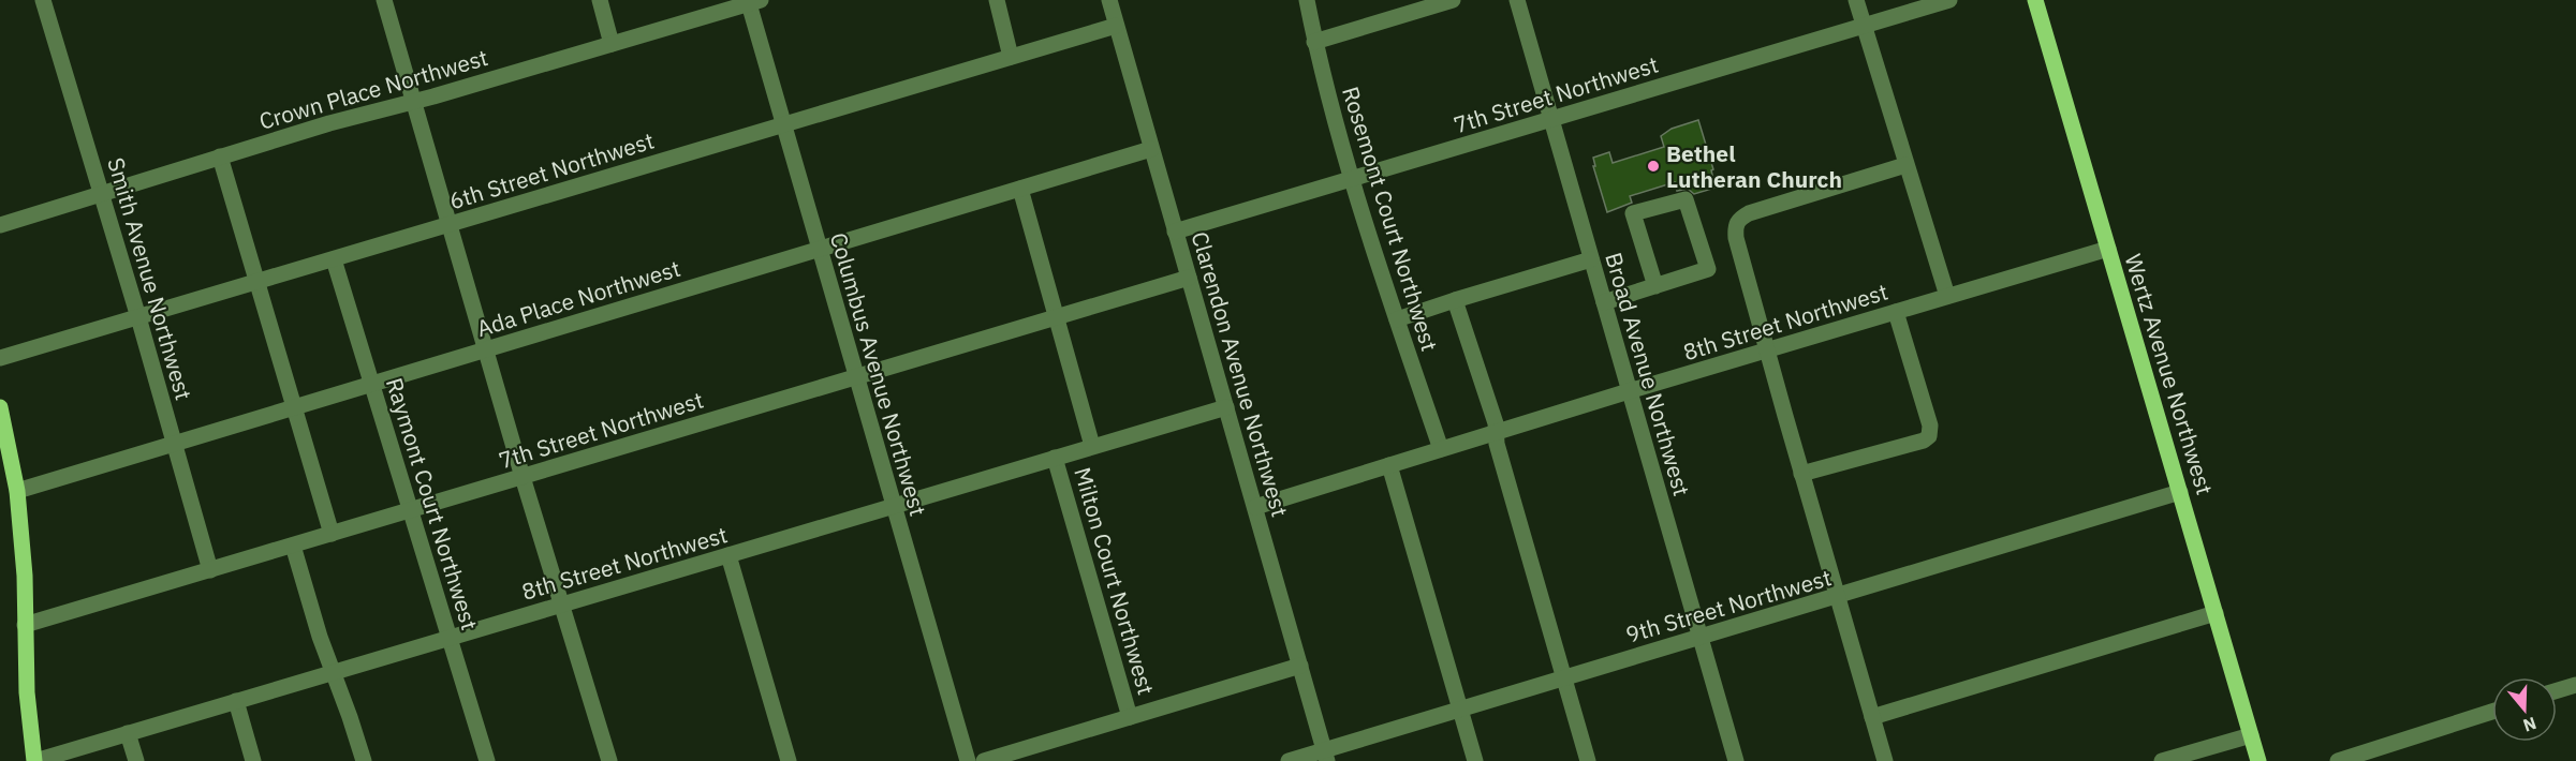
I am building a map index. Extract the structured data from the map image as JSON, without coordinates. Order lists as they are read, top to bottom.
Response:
{
  "streets": {
    "main road": ["Wertz Avenue Northwest"],
    "street": [
      "Crown Place Northwest",
      "7th Street Northwest",
      "6th Street Northwest",
      "Rosemont Court Northwest",
      "Smith Avenue Northwest",
      "Ada Place Northwest",
      "8th Street Northwest",
      "Columbus Avenue Northwest",
      "Clarendon Avenue Northwest",
      "Broad Avenue Northwest",
      "Raymont Court Northwest",
      "Milton Court Northwest",
      "9th Street Northwest"
    ]
  },
  "crossings": [
    ["Crown Place Northwest", "Smith Avenue Northwest"],
    ["Crown Place Northwest", "Columbus Avenue Northwest"],
    ["7th Street Northwest", "Rosemont Court Northwest"],
    ["7th Street Northwest", "Smith Avenue Northwest"],
    ["7th Street Northwest", "Columbus Avenue Northwest"],
    ["7th Street Northwest", "Clarendon Avenue Northwest"],
    ["7th Street Northwest", "Broad Avenue Northwest"],
    ["7th Street Northwest", "Raymont Court Northwest"],
    ["7th Street Northwest", "Milton Court Northwest"],
    ["6th Street Northwest", "Smith Avenue Northwest"],
    ["6th Street Northwest", "Columbus Avenue Northwest"],
    ["6th Street Northwest", "Clarendon Avenue Northwest"],
    ["6th Street Northwest", "Raymont Court Northwest"],
    ["Rosemont Court Northwest", "8th Street Northwest"],
    ["Smith Avenue Northwest", "Ada Place Northwest"],
    ["Ada Place Northwest", "Columbus Avenue Northwest"],
    ["Ada Place Northwest", "Clarendon Avenue Northwest"],
    ["Ada Place Northwest", "Raymont Court Northwest"],
    ["Ada Place Northwest", "Milton Court Northwest"],
    ["8th Street Northwest", "Columbus Avenue Northwest"],
    ["8th Street Northwest", "Clarendon Avenue Northwest"],
    ["8th Street Northwest", "Broad Avenue Northwest"],
    ["8th Street Northwest", "Wertz Avenue Northwest"],
    ["8th Street Northwest", "Raymont Court Northwest"],
    ["8th Street Northwest", "Milton Court Northwest"],
    ["Clarendon Avenue Northwest", "9th Street Northwest"],
    ["Broad Avenue Northwest", "9th Street Northwest"],
    ["Wertz Avenue Northwest", "9th Street Northwest"]
  ],
  "places": ["Bethel Lutheran Church"],
  "north": "bottom"
}
